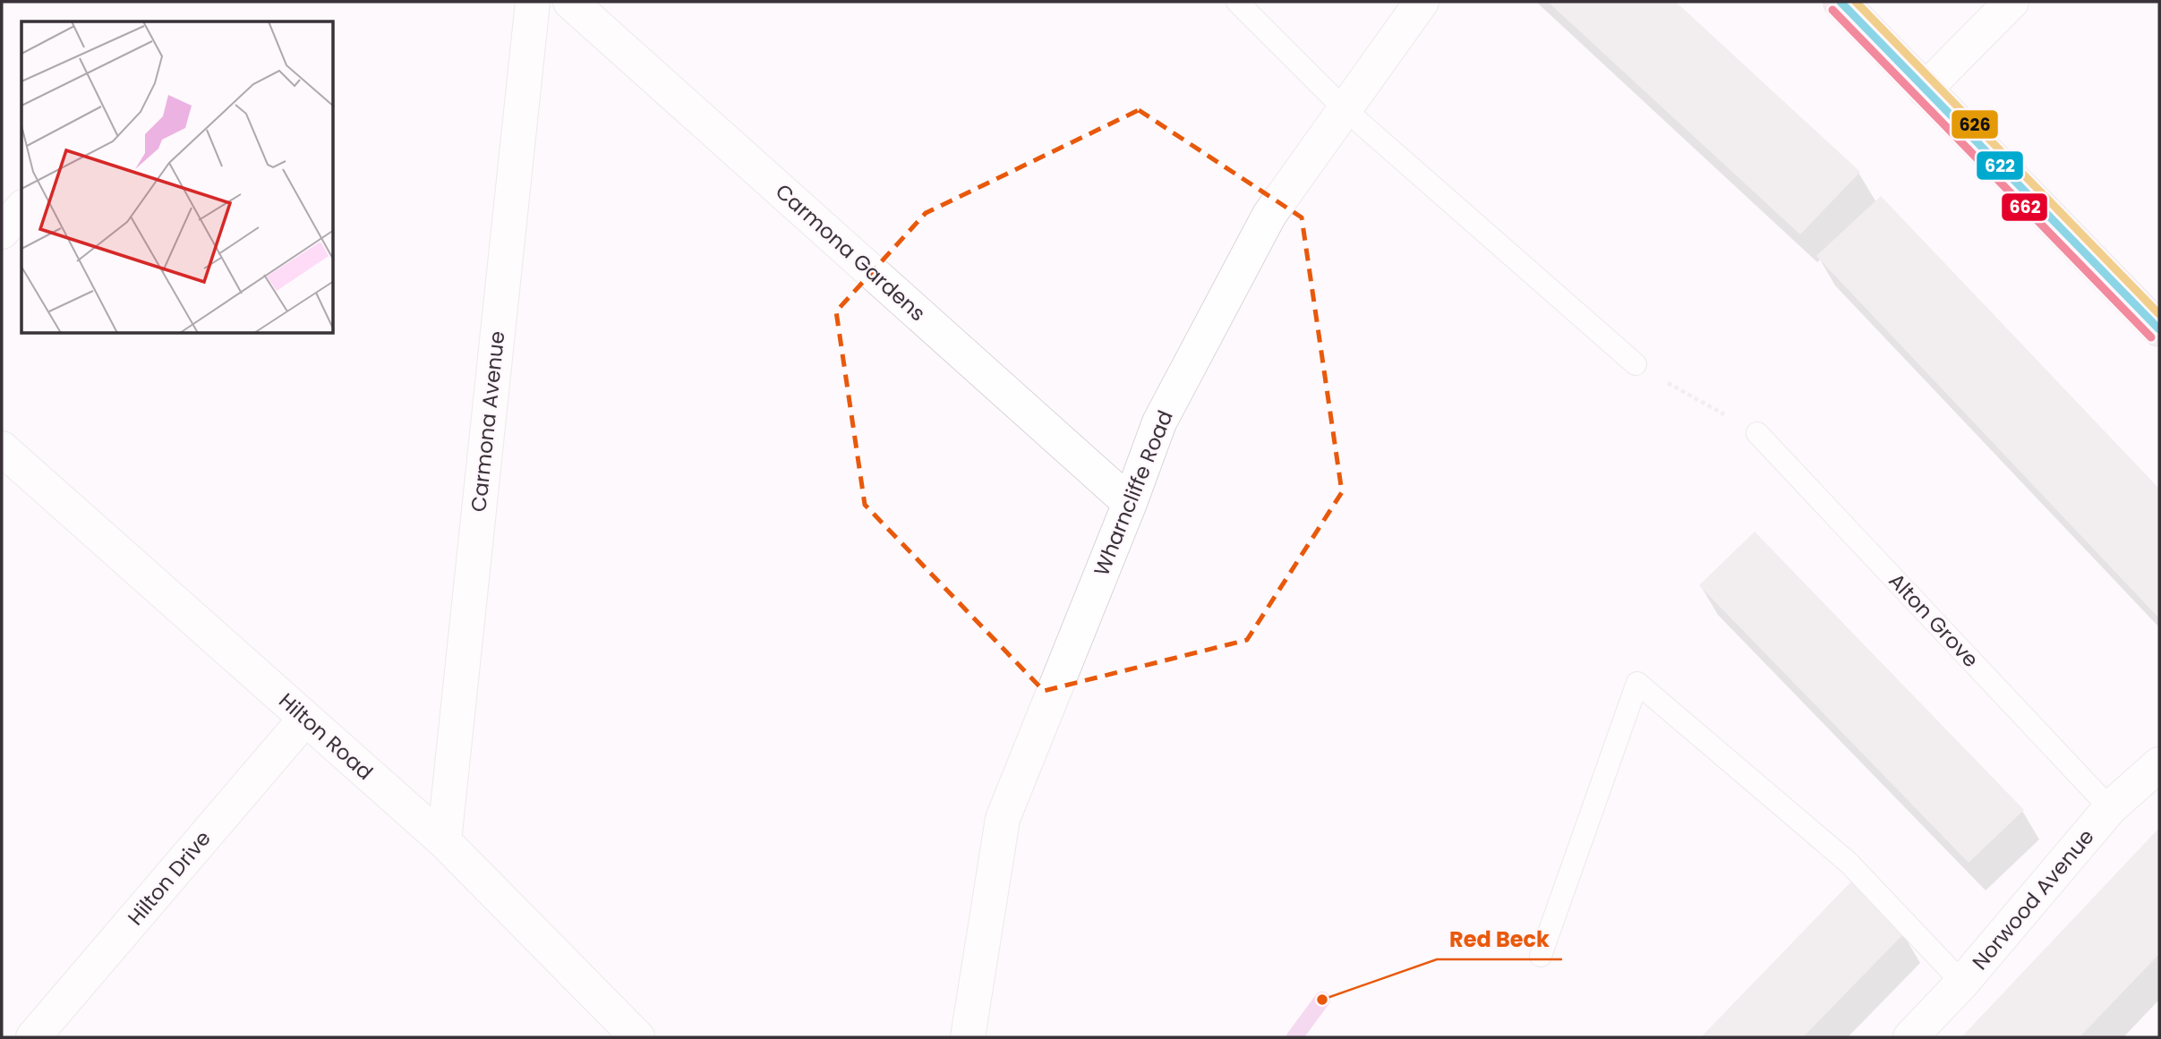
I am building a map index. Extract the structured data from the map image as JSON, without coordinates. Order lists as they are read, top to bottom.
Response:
{
  "streets": {
    "street": [
      "Carmona Gardens",
      "Carmona Avenue",
      "Wharncliffe Road",
      "Hilton Road",
      "Hilton Drive",
      "Norwood Avenue"
    ],
    "lane": ["Alton Grove"]
  },
  "crossings": [
    ["Carmona Gardens", "Wharncliffe Road"],
    ["Carmona Avenue", "Hilton Road"],
    ["Alton Grove", "Norwood Avenue"],
    ["Hilton Road", "Hilton Drive"]
  ],
  "places": ["Red Beck"],
  "lines": ["transit line 622", "transit line 626", "transit line 662"]
}
